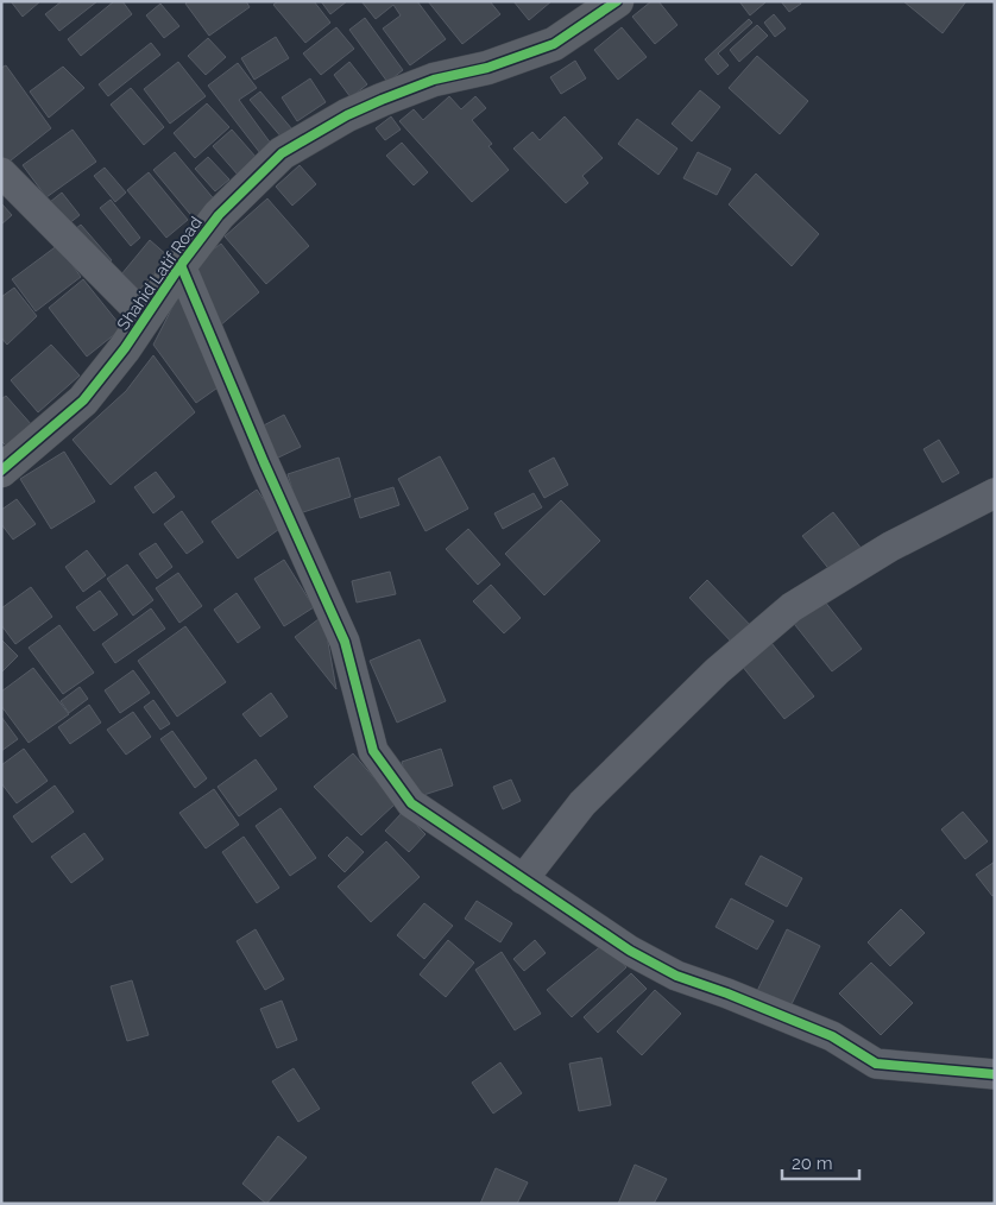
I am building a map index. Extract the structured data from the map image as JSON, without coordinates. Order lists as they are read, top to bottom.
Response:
{
  "streets": {
    "street": ["Shahid Latif Road"]
  },
  "scale_bar": "20 m"
}
